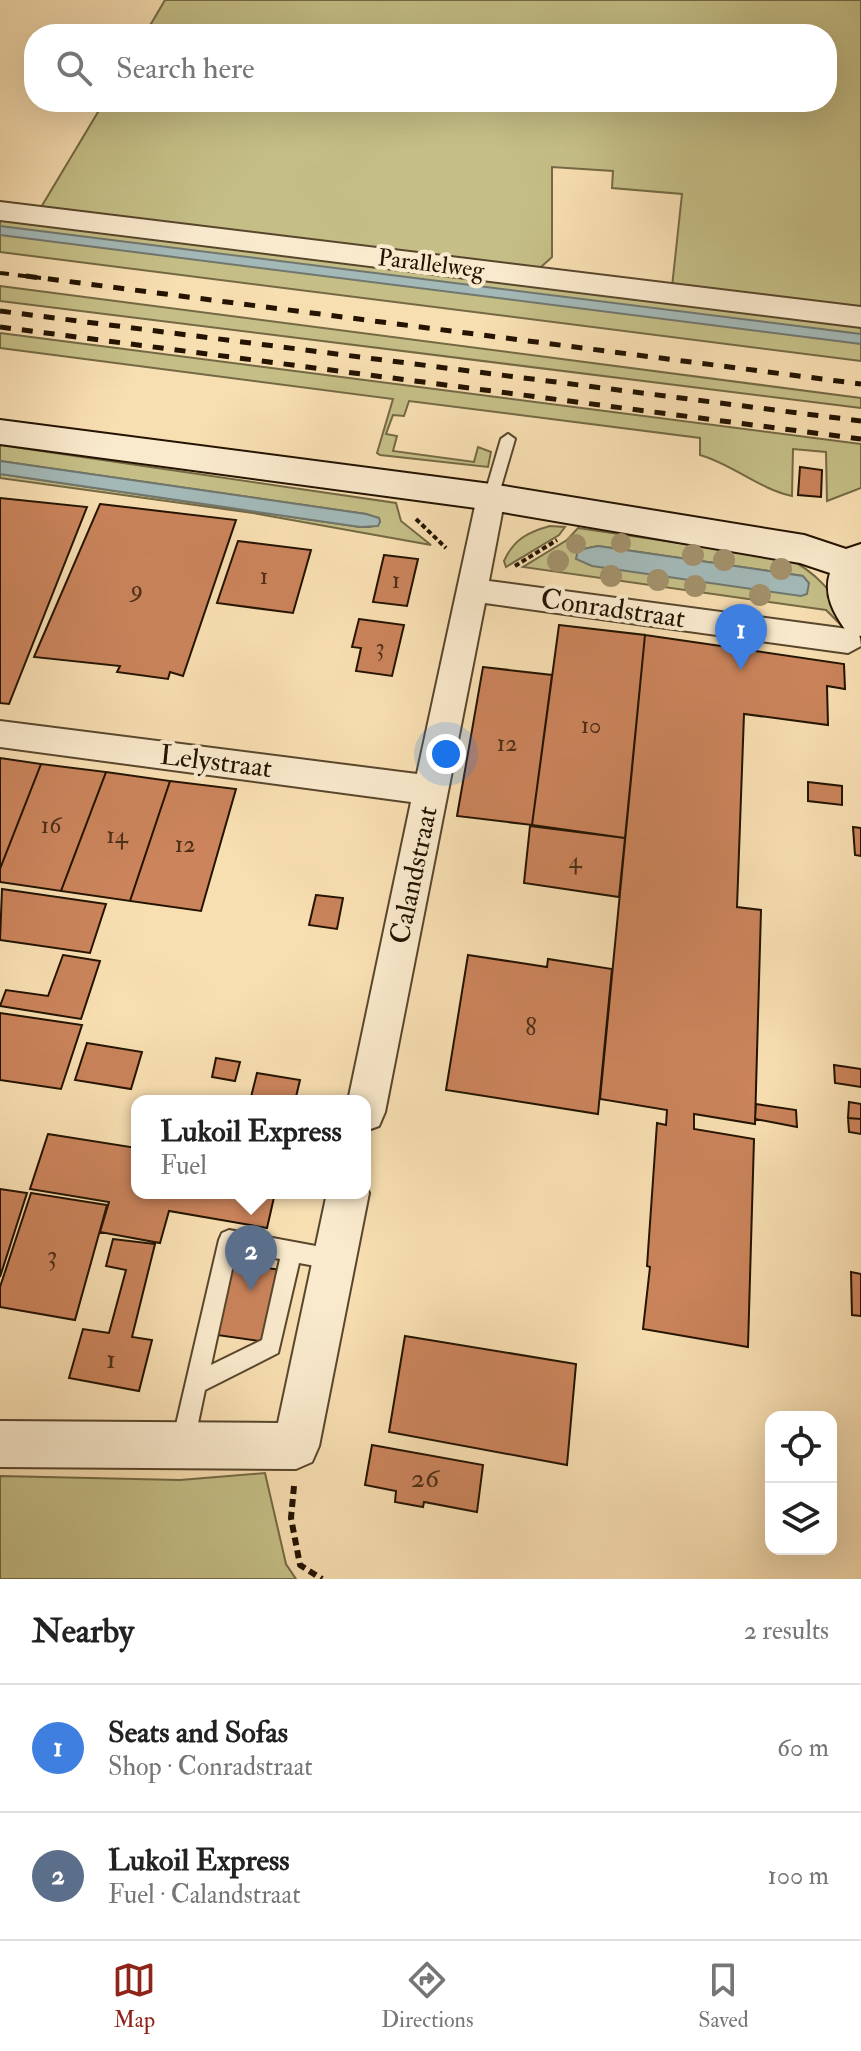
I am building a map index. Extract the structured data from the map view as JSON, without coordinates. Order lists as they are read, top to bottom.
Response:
{
  "streets": {
    "street": [
      "Parallelweg",
      "Conradstraat",
      "Lelystraat",
      "Calandstraat"
    ]
  },
  "crossings": [
    ["Conradstraat", "Calandstraat"],
    ["Lelystraat", "Calandstraat"]
  ],
  "house_numbers": [
    "1",
    "1",
    "9",
    "3",
    "10",
    "12",
    "16",
    "14",
    "12",
    "4",
    "8",
    "3",
    "1",
    "26"
  ],
  "page": {
    "search": "Search here",
    "pins": ["1", "2"],
    "popup": ["Lukoil Express", "Fuel"],
    "heading": ["Nearby", "2 results"],
    "list": [
      {
        "mark": "1",
        "name": "Seats and Sofas",
        "note": "Shop · Conradstraat",
        "value": "60 m"
      },
      {
        "mark": "2",
        "name": "Lukoil Express",
        "note": "Fuel · Calandstraat",
        "value": "100 m"
      }
    ],
    "nav": ["Map", "Directions", "Saved"]
  }
}
